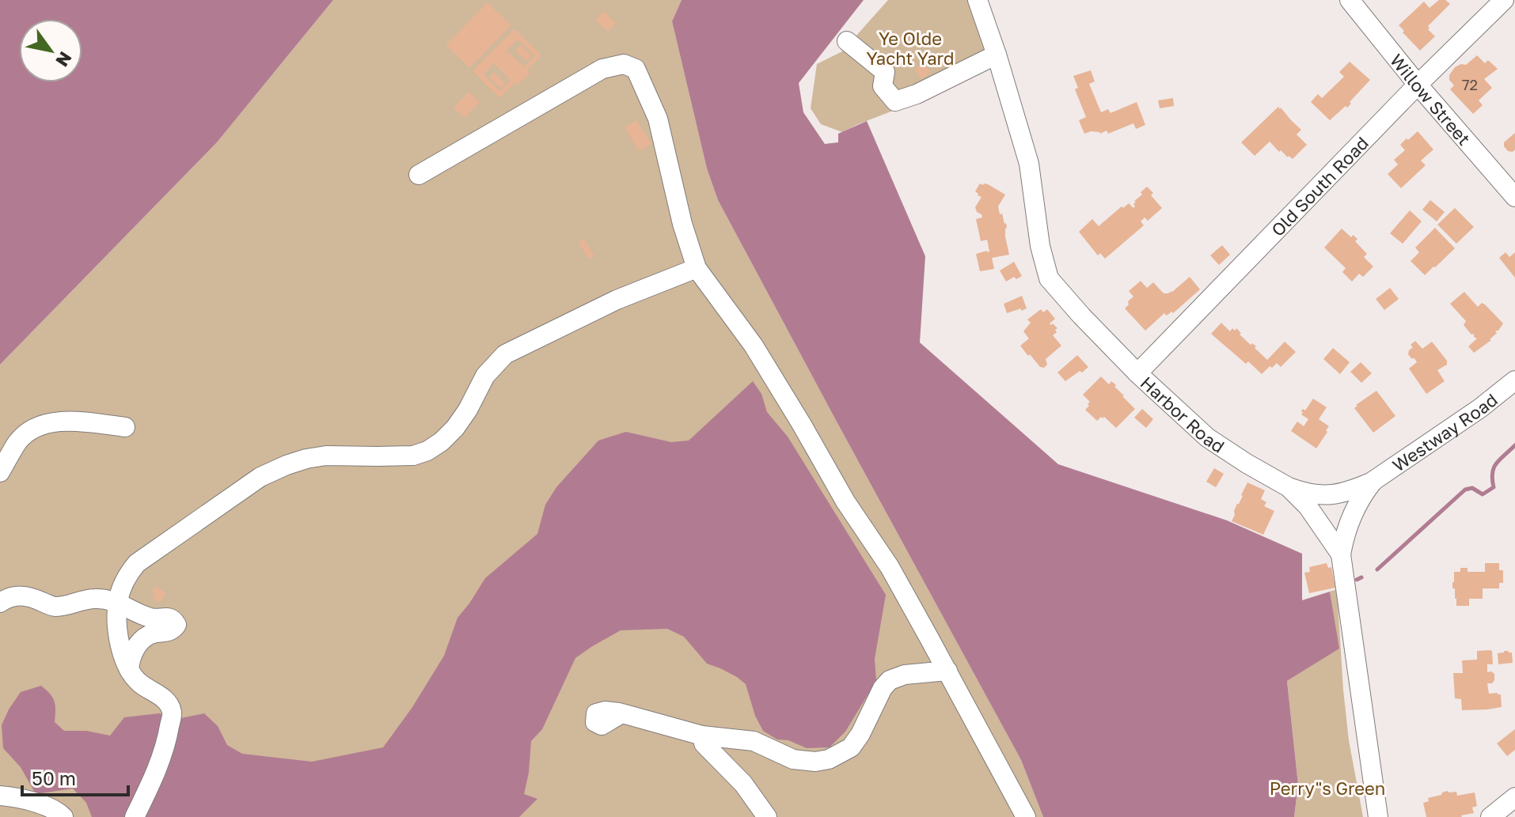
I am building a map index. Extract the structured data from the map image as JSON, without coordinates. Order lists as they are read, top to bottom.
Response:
{
  "streets": {
    "street": [
      "Willow Street",
      "Old South Road",
      "Harbor Road",
      "Westway Road"
    ]
  },
  "crossings": [
    ["Willow Street", "Old South Road"],
    ["Old South Road", "Harbor Road"],
    ["Harbor Road", "Westway Road"]
  ],
  "parks": ["Ye Olde Yacht Yard", "Perry\"s Green"],
  "house_numbers": ["72"],
  "scale_bar": "50 m",
  "north": "bottom right"
}
